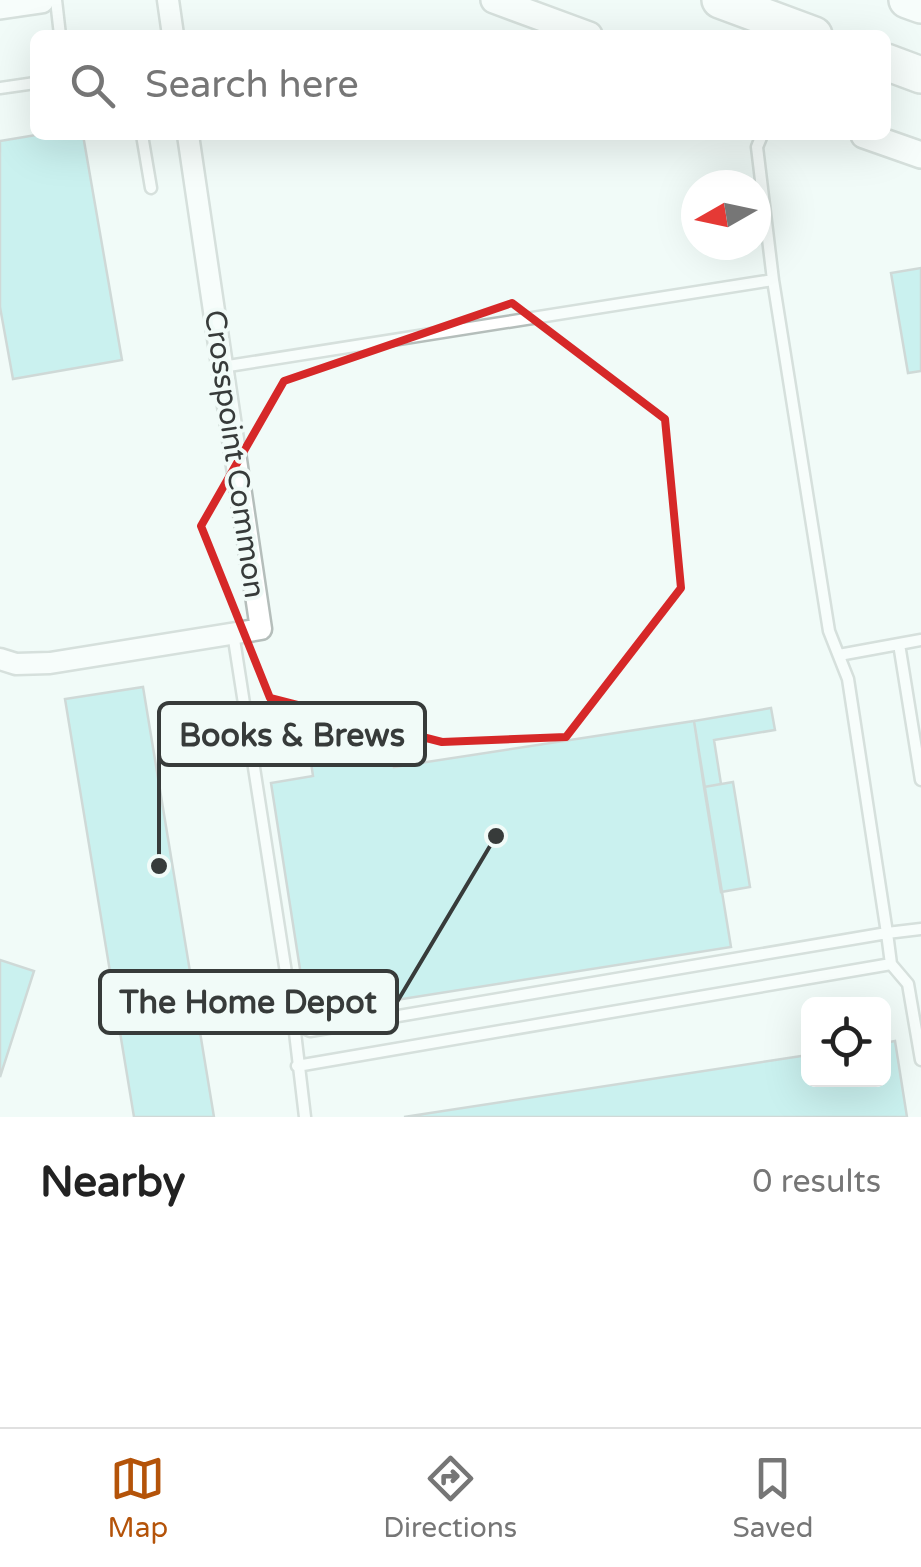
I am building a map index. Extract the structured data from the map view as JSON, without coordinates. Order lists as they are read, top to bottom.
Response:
{
  "streets": {
    "street": ["Crosspoint Common"]
  },
  "places": ["The Home Depot", "Books & Brews"],
  "north": "left",
  "page": {
    "search": "Search here",
    "heading": ["Nearby", "0 results"],
    "nav": ["Map", "Directions", "Saved"]
  }
}
